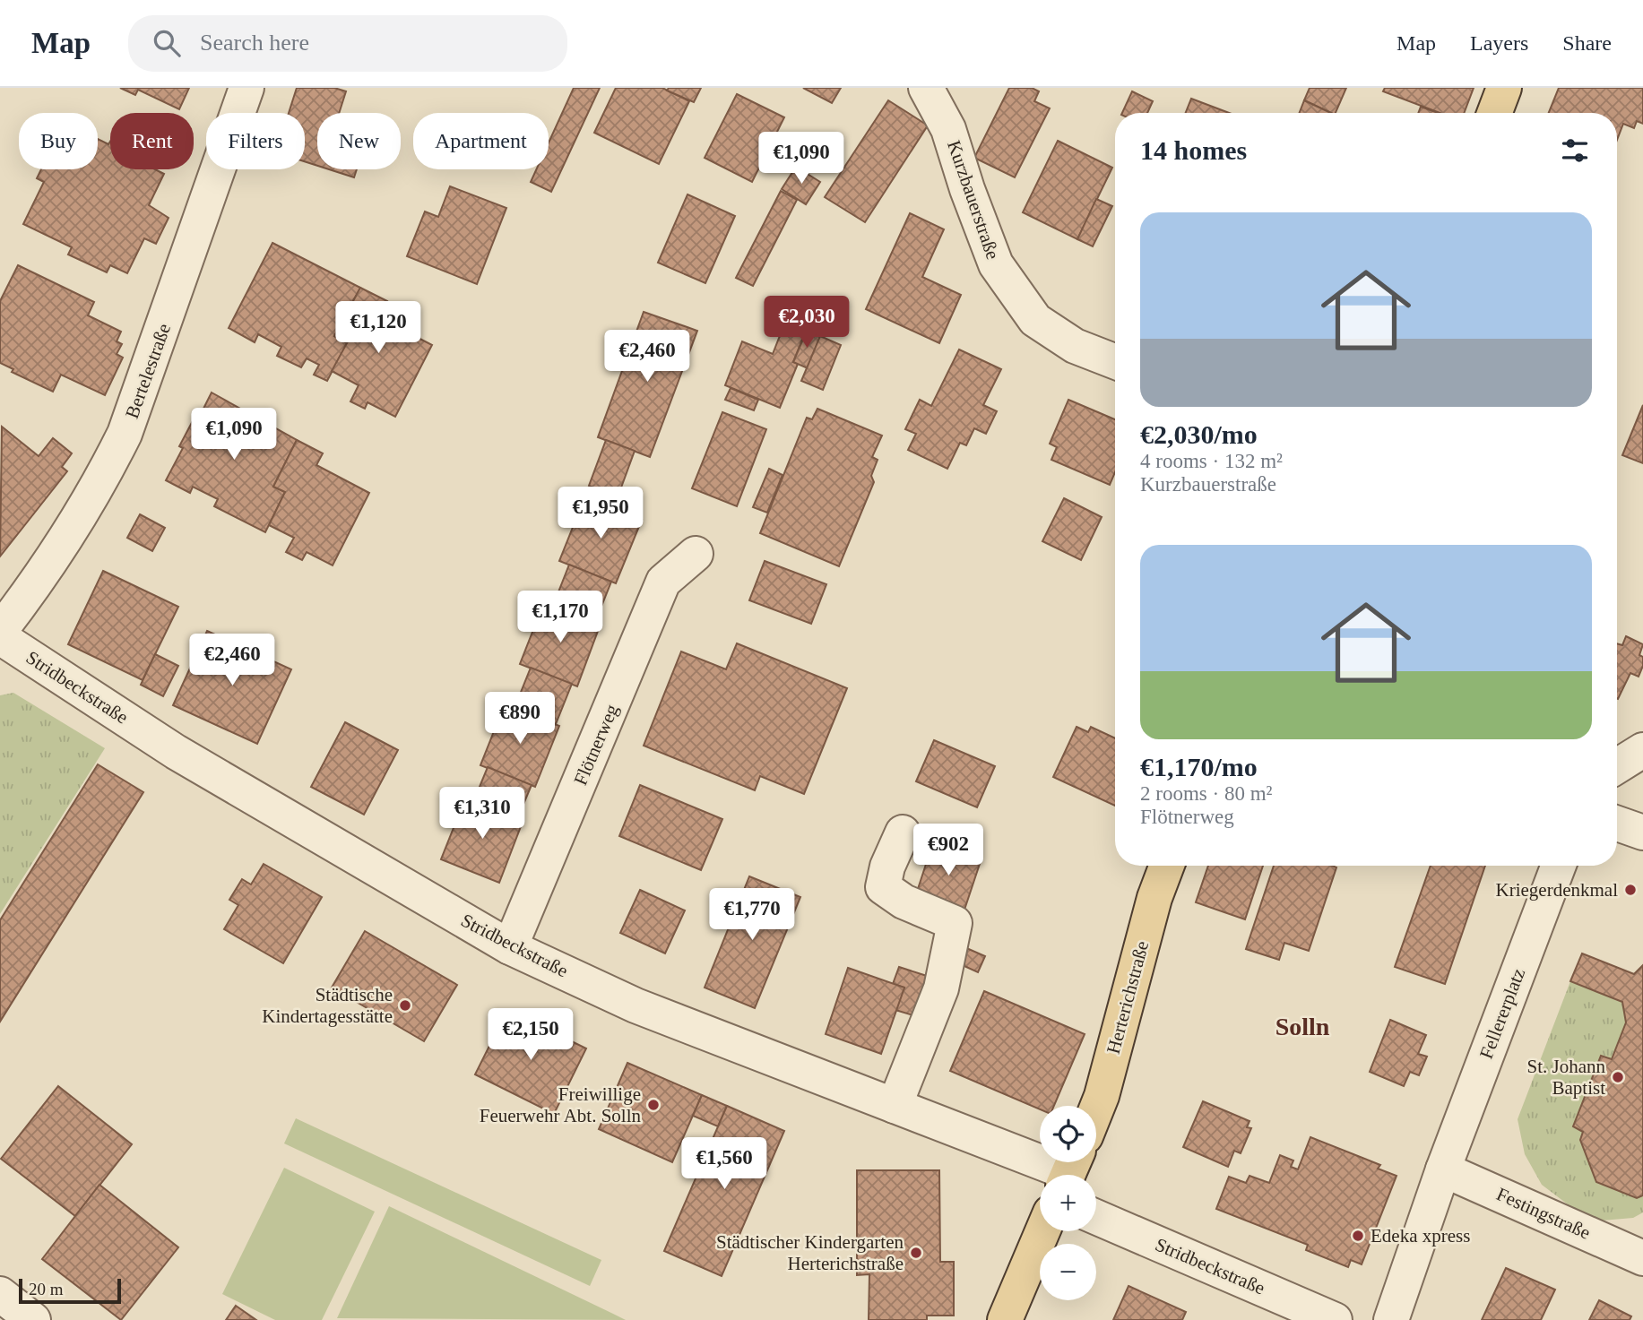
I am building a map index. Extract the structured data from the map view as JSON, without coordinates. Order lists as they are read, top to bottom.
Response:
{
  "streets": {
    "main road": ["Herterichstraße"],
    "street": [
      "Kurzbauerstraße",
      "Bertelestraße",
      "Stridbeckstraße",
      "Flötnerweg",
      "Fellererplatz",
      "Festingstraße"
    ]
  },
  "crossings": [
    ["Stridbeckstraße", "Flötnerweg"],
    ["Fellererplatz", "Festingstraße"]
  ],
  "districts": ["Solln"],
  "places": [
    "Kriegerdenkmal",
    "Städtische Kindertagesstätte",
    "St. Johann Baptist",
    "Freiwillige Feuerwehr Abt. Solln",
    "Edeka xpress",
    "Städtischer Kindergarten Herterichstraße"
  ],
  "scale_bar": "20 m",
  "page": {
    "header": "Map",
    "search": "Search here",
    "nav": ["Map", "Layers", "Share"],
    "chip": [
      "Buy",
      "Rent",
      "Filters",
      "New",
      "Apartment"
    ],
    "heading": "14 homes",
    "price": [
      "€1,090",
      "€2,030",
      "€1,120",
      "€2,460",
      "€1,090",
      "€1,950",
      "€1,170",
      "€2,460",
      "€890",
      "€1,310",
      "€902",
      "€1,770",
      "€2,150",
      "€1,560"
    ],
    "list": [
      {
        "name": "€2,030/mo",
        "note": "4 rooms · 132 m² · Kurzbauerstraße"
      },
      {
        "name": "€1,170/mo",
        "note": "2 rooms · 80 m² · Flötnerweg"
      }
    ],
    "map_buttons": ["+", "−"],
    "scale": "20 m"
  }
}
